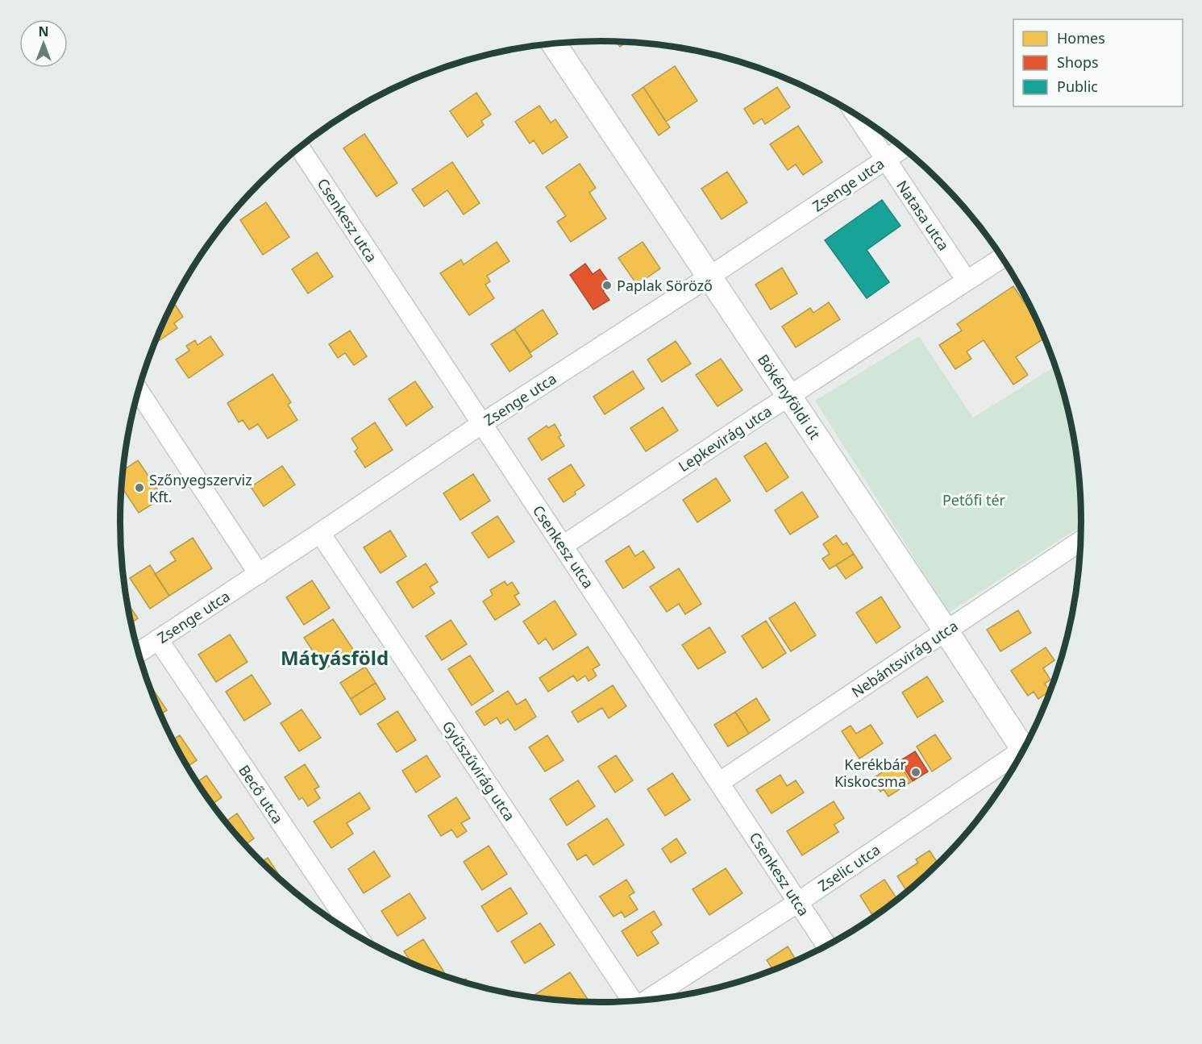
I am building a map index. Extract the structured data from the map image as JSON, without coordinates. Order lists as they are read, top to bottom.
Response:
{
  "streets": {
    "street": [
      "Zsenge utca",
      "Natasa utca",
      "Csenkesz utca",
      "Bökényföldi út",
      "Lepkevirág utca",
      "Nebántsvirág utca",
      "Gyűszűvirág utca",
      "Becő utca",
      "Zselic utca"
    ]
  },
  "crossings": [
    ["Zsenge utca", "Natasa utca"],
    ["Zsenge utca", "Csenkesz utca"],
    ["Zsenge utca", "Bökényföldi út"],
    ["Zsenge utca", "Gyűszűvirág utca"],
    ["Zsenge utca", "Becő utca"],
    ["Natasa utca", "Lepkevirág utca"],
    ["Csenkesz utca", "Lepkevirág utca"],
    ["Csenkesz utca", "Nebántsvirág utca"],
    ["Csenkesz utca", "Zselic utca"],
    ["Bökényföldi út", "Lepkevirág utca"],
    ["Bökényföldi út", "Nebántsvirág utca"]
  ],
  "districts": ["Mátyásföld"],
  "parks": ["Petőfi tér"],
  "places": ["Paplak Söröző", "Szőnyegszerviz Kft.", "Kerékbár Kiskocsma"],
  "legend": ["Homes", "Shops", "Public"],
  "north": "top"
}
